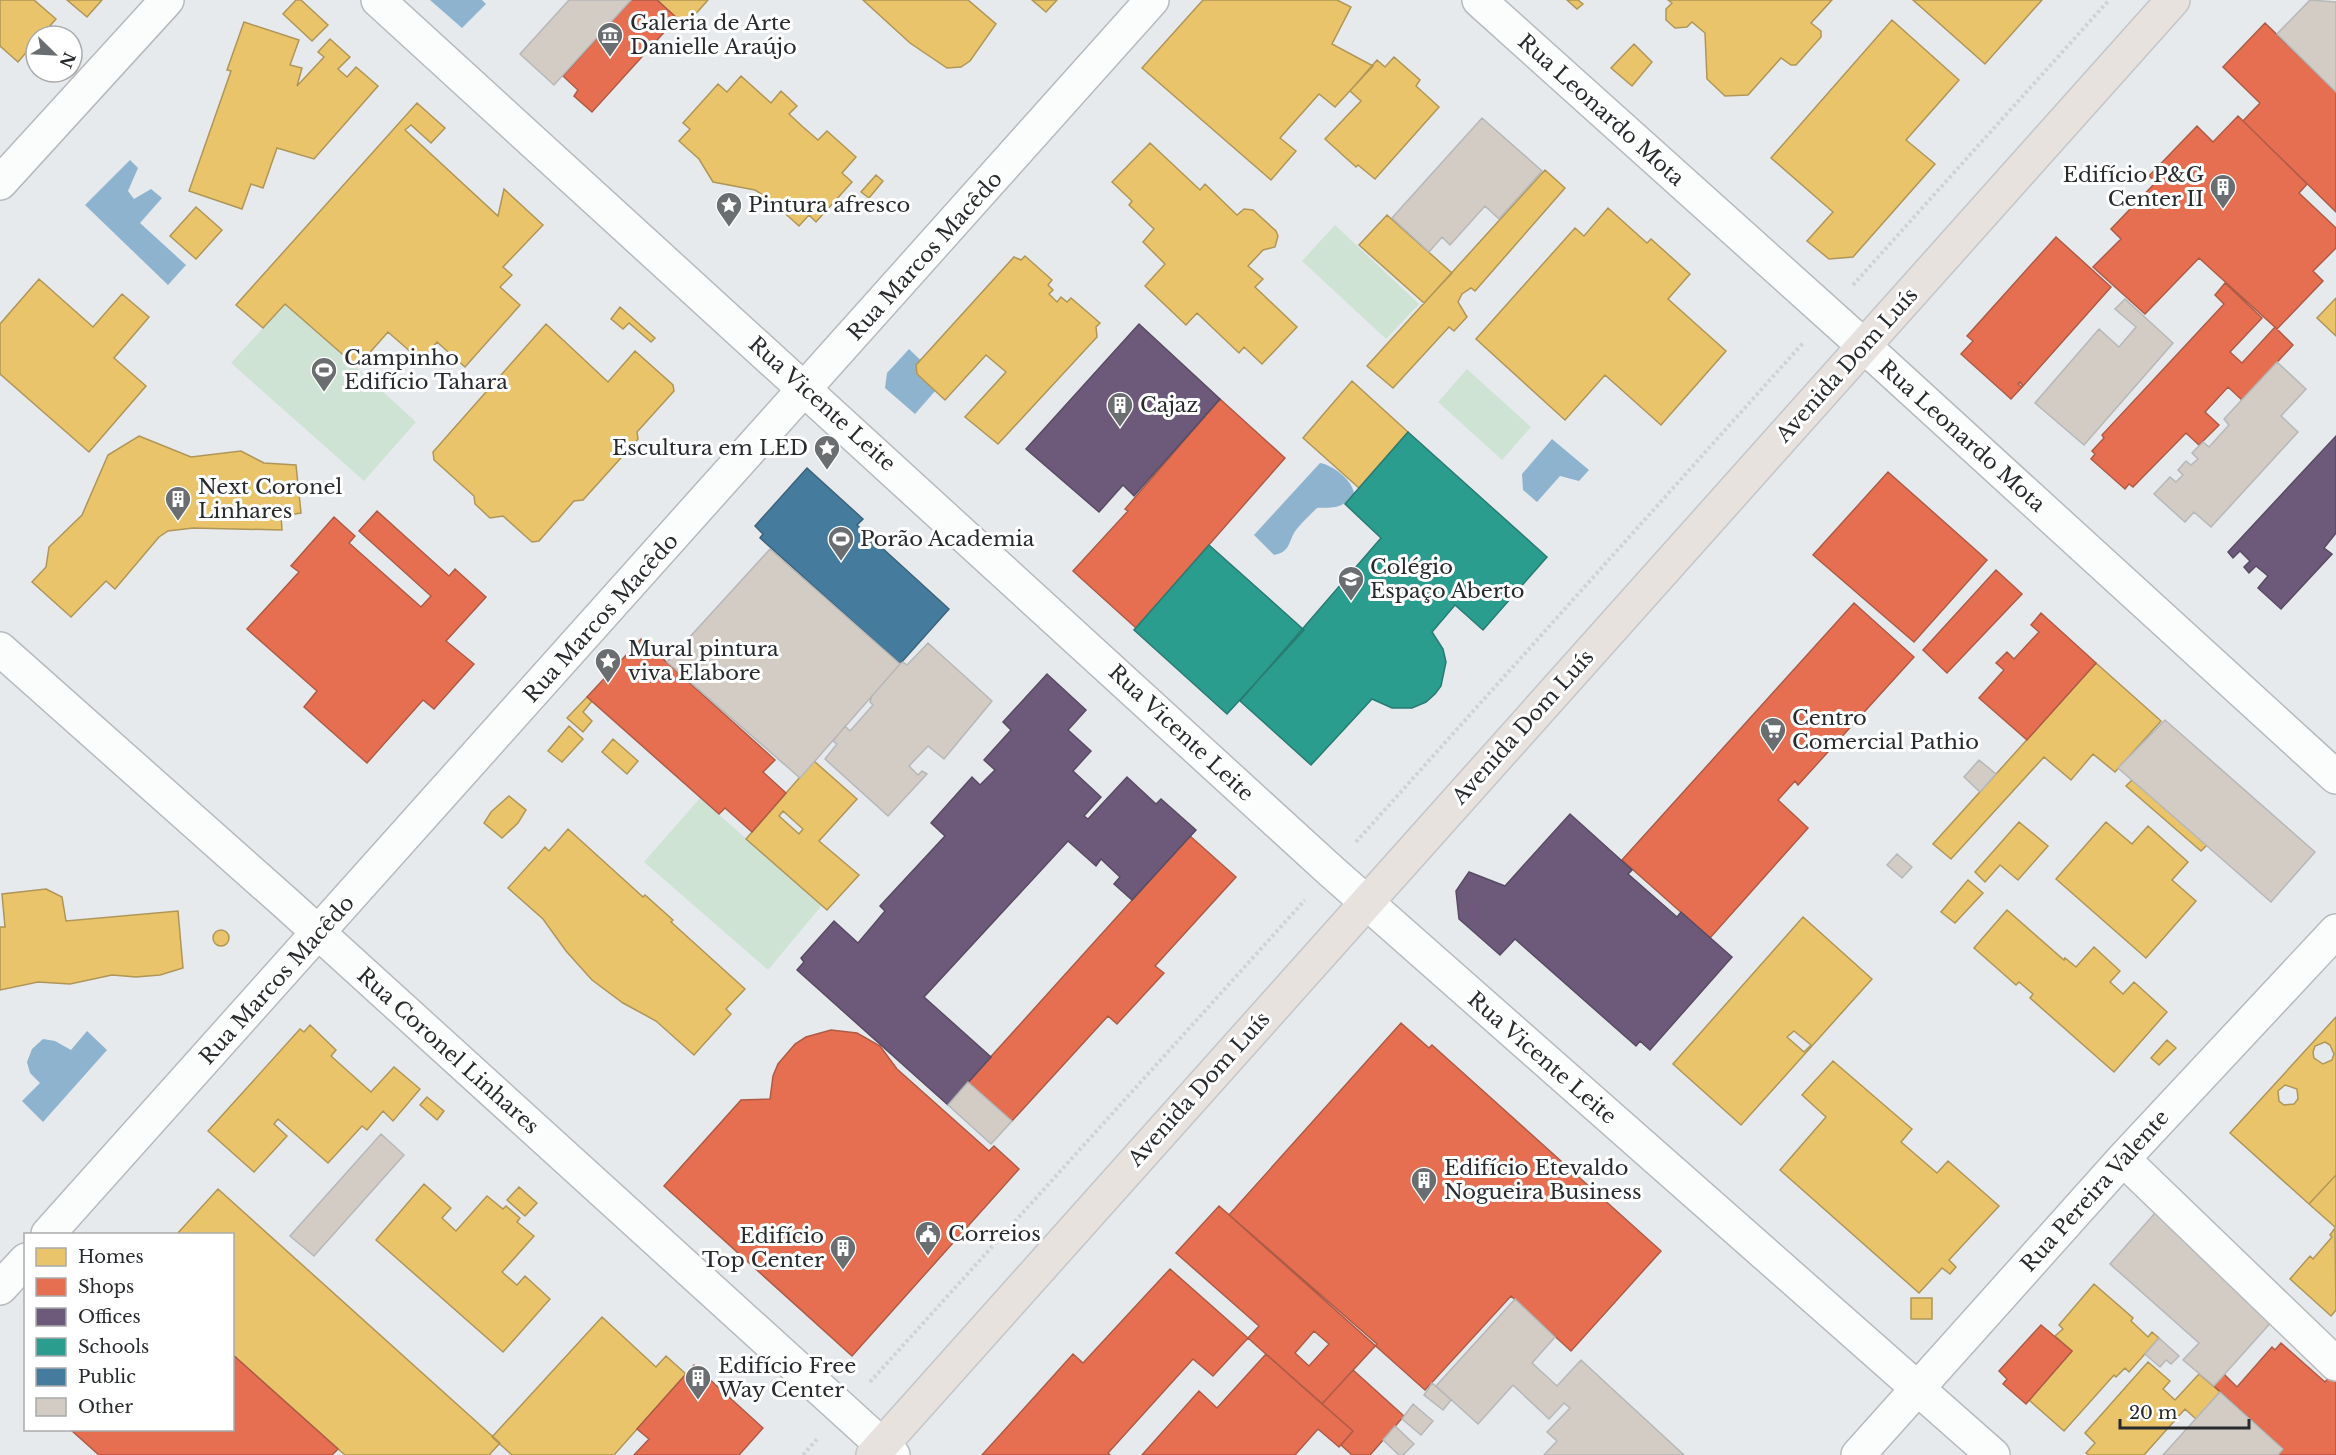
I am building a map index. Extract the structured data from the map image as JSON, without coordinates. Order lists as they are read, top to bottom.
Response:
{
  "streets": {
    "main road": ["Avenida Dom Luís"],
    "street": [
      "Rua Leonardo Mota",
      "Rua Marcos Macêdo",
      "Rua Vicente Leite",
      "Rua Coronel Linhares",
      "Rua Pereira Valente"
    ]
  },
  "crossings": [
    ["Rua Leonardo Mota", "Avenida Dom Luís"],
    ["Rua Marcos Macêdo", "Rua Vicente Leite"],
    ["Rua Marcos Macêdo", "Rua Coronel Linhares"],
    ["Avenida Dom Luís", "Rua Vicente Leite"],
    ["Avenida Dom Luís", "Rua Coronel Linhares"],
    ["Rua Vicente Leite", "Rua Pereira Valente"]
  ],
  "places": {
    "museum": ["Galeria de Arte Danielle Araújo"],
    "building": [
      "Edifício P&G Center II",
      "Cajaz",
      "Next Coronel Linhares",
      "Edifício Etevaldo Nogueira Business",
      "Edifício Top Center",
      "Edifício Free Way Center"
    ],
    "place": ["Pintura afresco", "Escultura em LED", "Mural pintura viva Elabore"],
    "sports": ["Campinho Edifício Tahara", "Porão Academia"],
    "school or university": ["Colégio Espaço Aberto"],
    "supermarket": ["Centro Comercial Pathio"],
    "public building": ["Correios"]
  },
  "legend": [
    "Homes",
    "Shops",
    "Offices",
    "Schools",
    "Public",
    "Other"
  ],
  "scale_bar": "20 m",
  "north": "bottom right"
}
